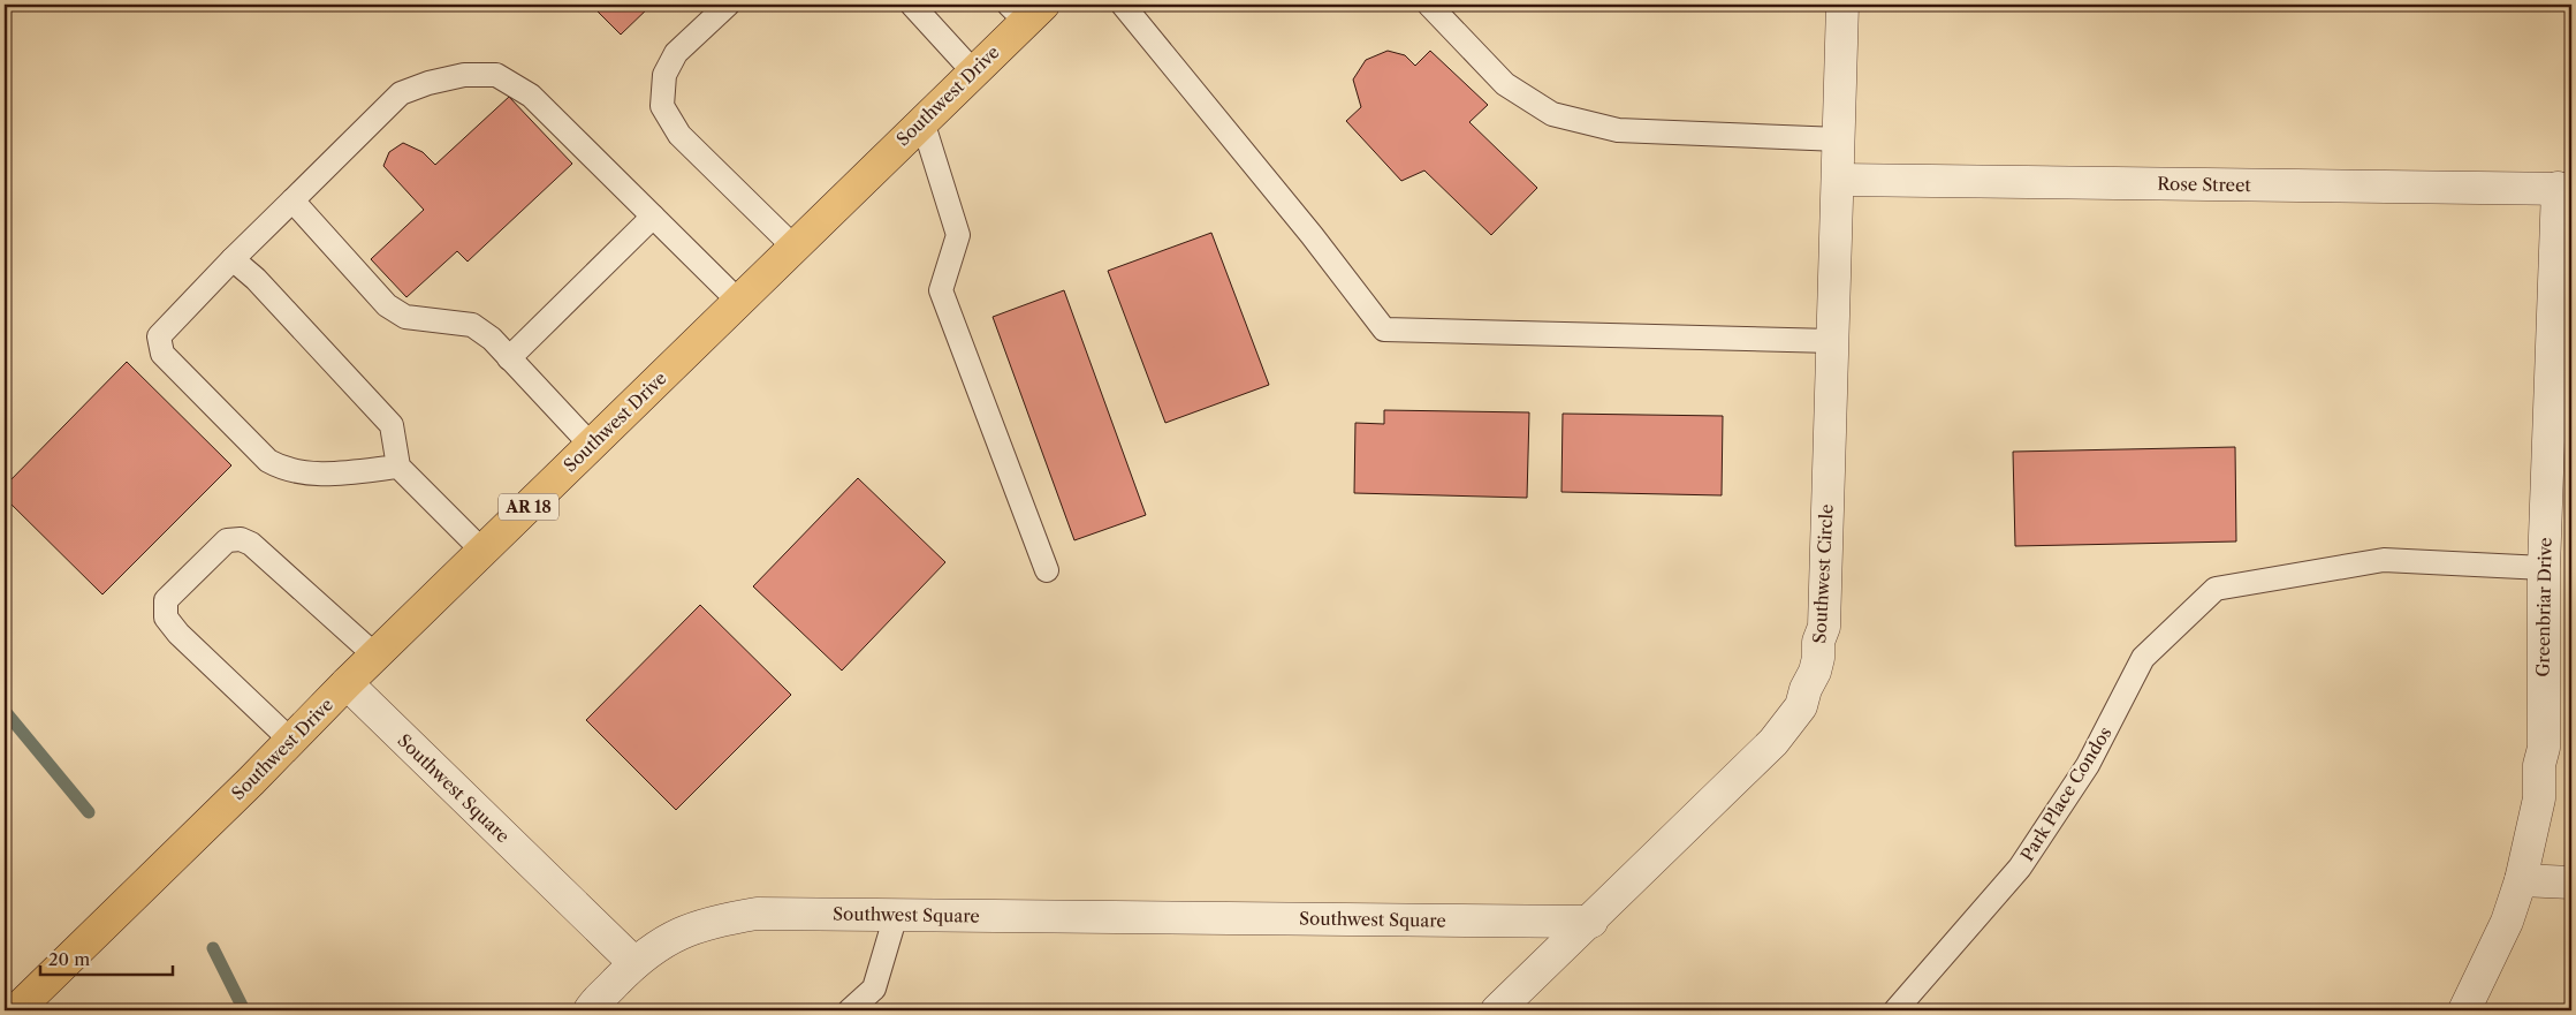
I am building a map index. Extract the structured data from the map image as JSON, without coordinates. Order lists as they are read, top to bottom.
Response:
{
  "streets": {
    "main road": ["Southwest Drive", "AR 18"],
    "street": [
      "Rose Street",
      "Southwest Circle",
      "Greenbriar Drive",
      "Southwest Square"
    ],
    "lane": ["Park Place Condos"]
  },
  "crossings": [
    ["Southwest Drive", "Southwest Square"],
    ["Rose Street", "Southwest Circle"],
    ["Rose Street", "Greenbriar Drive"],
    ["Southwest Circle", "Southwest Square"],
    ["Greenbriar Drive", "Park Place Condos"]
  ],
  "scale_bar": "20 m"
}
